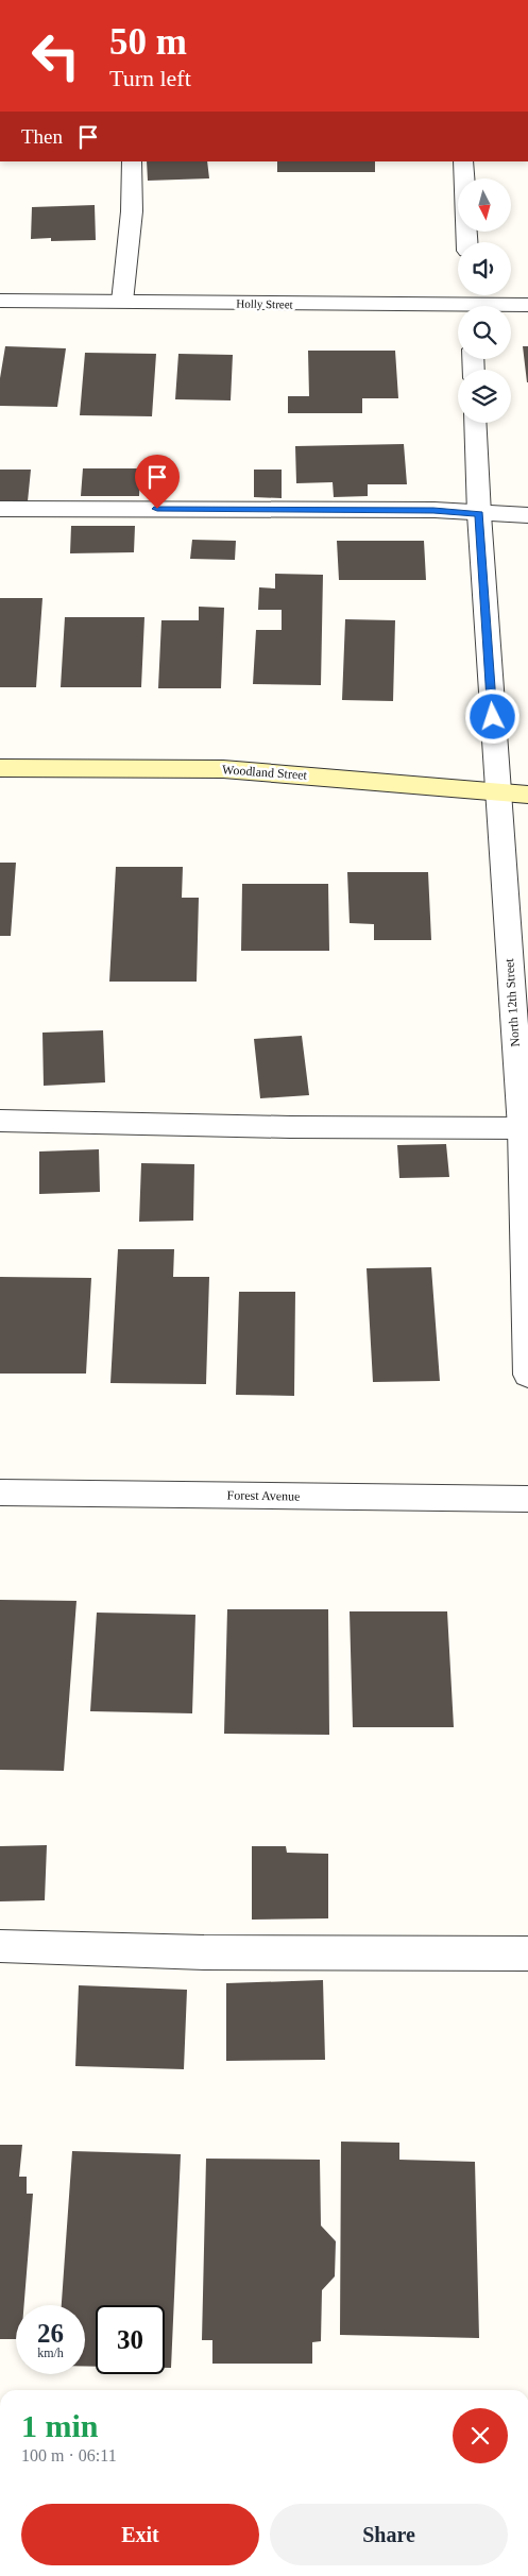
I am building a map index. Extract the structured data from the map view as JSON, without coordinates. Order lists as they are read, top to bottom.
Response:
{
  "streets": {
    "street": [
      "Holly Street",
      "Woodland Street",
      "North 12th Street",
      "Forest Avenue"
    ]
  },
  "crossings": [
    ["Woodland Street", "North 12th Street"]
  ],
  "north": "bottom",
  "page": {
    "turn": ["50 m", "Turn left"],
    "then": "Then",
    "speed": "26 km/h",
    "limit": "30",
    "heading": ["1 min", "100 m · 06:11"],
    "buttons": ["Exit", "Share"]
  }
}
